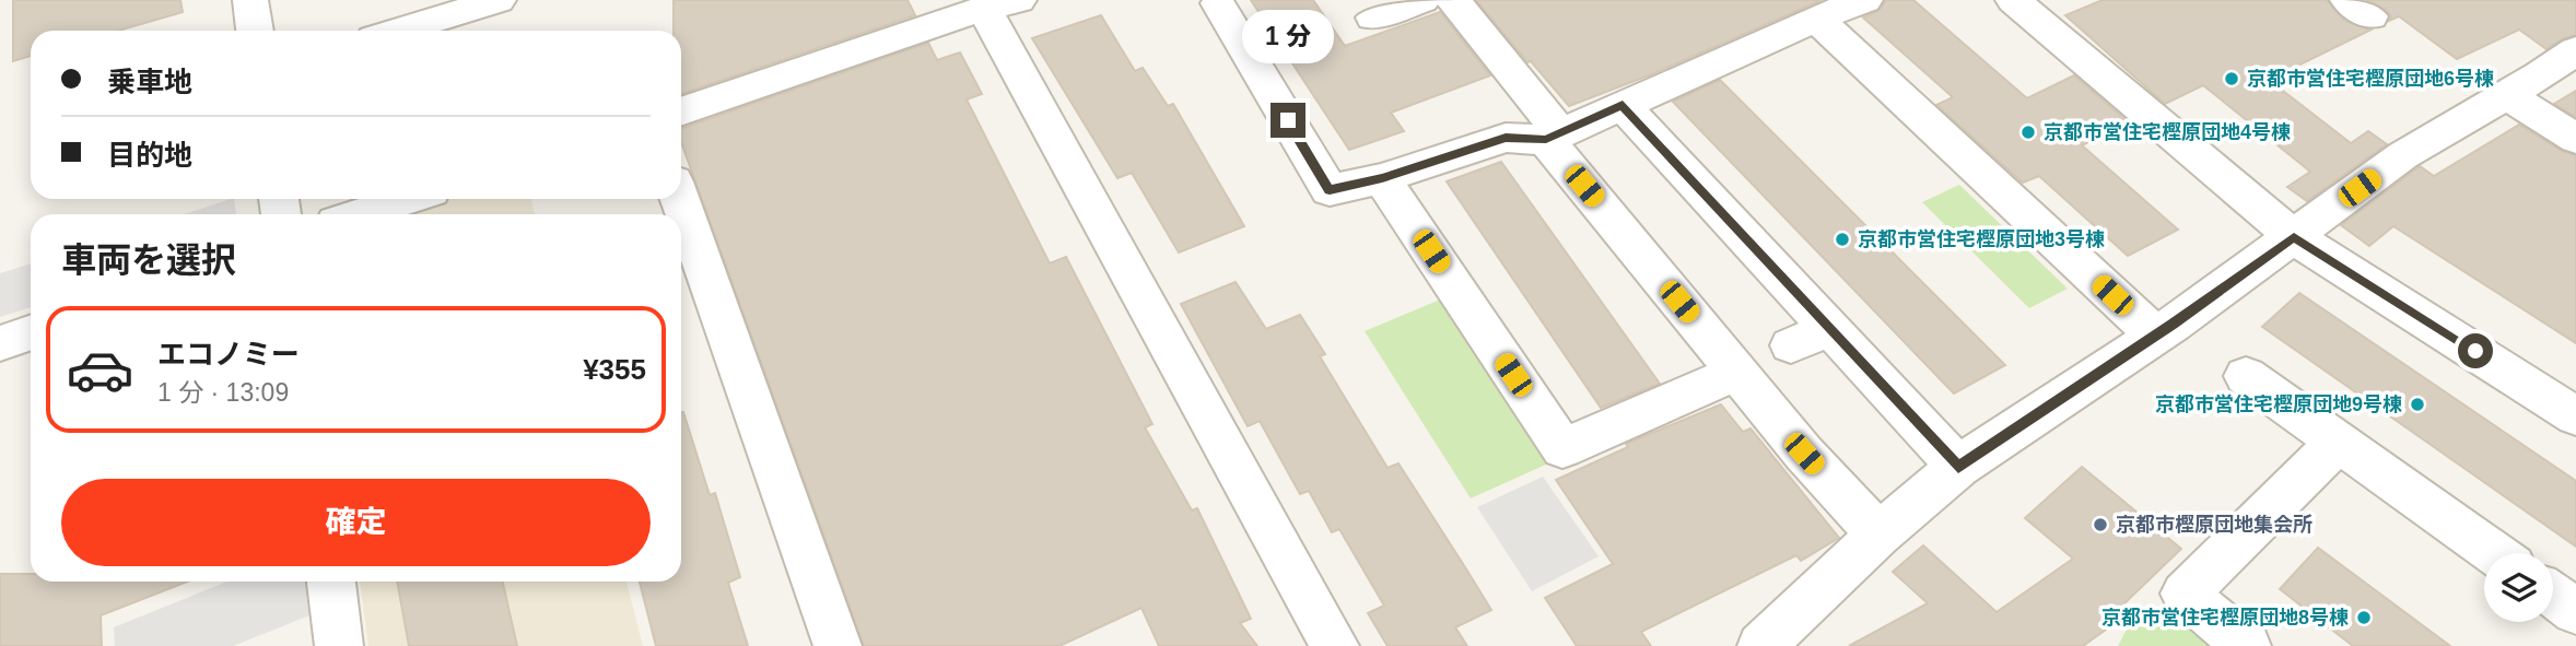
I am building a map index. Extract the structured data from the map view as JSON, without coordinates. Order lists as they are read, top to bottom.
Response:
{
  "places": [
    "京都市営住宅樫原団地6号棟",
    "京都市営住宅樫原団地4号棟",
    "京都市営住宅樫原団地3号棟",
    "京都市営住宅樫原団地9号棟",
    "京都市樫原団地集会所",
    "京都市営住宅樫原団地8号棟"
  ],
  "page": {
    "bubble": "1 分",
    "banner": ["乗車地", "目的地"],
    "heading": "車両を選択",
    "list": [
      {
        "name": "エコノミー",
        "note": "1 分 · 13:09",
        "value": "¥355"
      }
    ],
    "buttons": "確定"
  }
}
